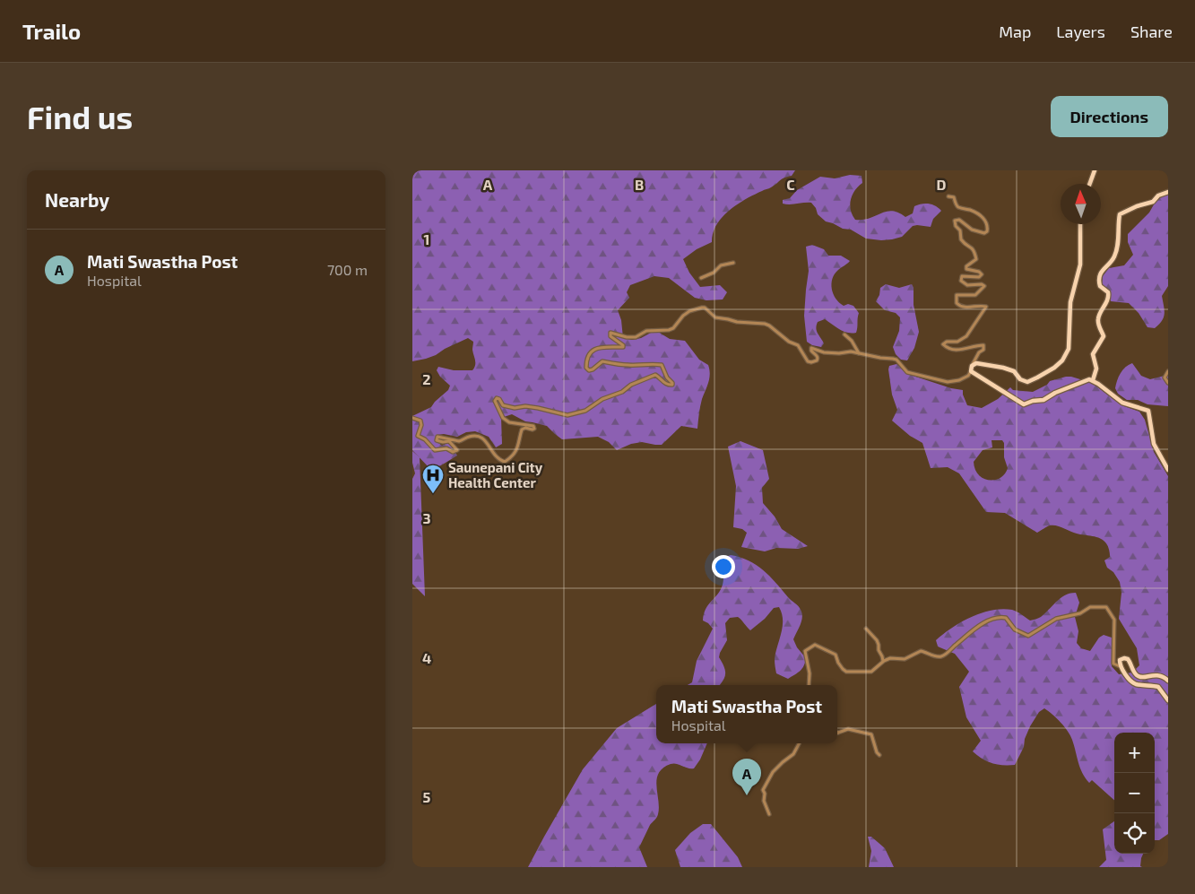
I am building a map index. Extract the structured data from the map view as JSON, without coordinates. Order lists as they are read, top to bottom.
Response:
{
  "places": {
    "hospital": ["Saunepani City Health Center"]
  },
  "north": "top",
  "page": {
    "header": "Trailo",
    "nav": ["Map", "Layers", "Share"],
    "buttons": "Directions",
    "title": "Find us",
    "heading": "Nearby",
    "list": [
      {
        "mark": "A",
        "name": "Mati Swastha Post",
        "note": "Hospital",
        "value": "700 m"
      }
    ],
    "popup": ["Mati Swastha Post", "Hospital"],
    "map_buttons": ["+", "−"],
    "pins": "A"
  },
  "grid": {
    "columns": [
      "A",
      "B",
      "C",
      "D"
    ],
    "rows": [
      "1",
      "2",
      "3",
      "4",
      "5"
    ]
  }
}
